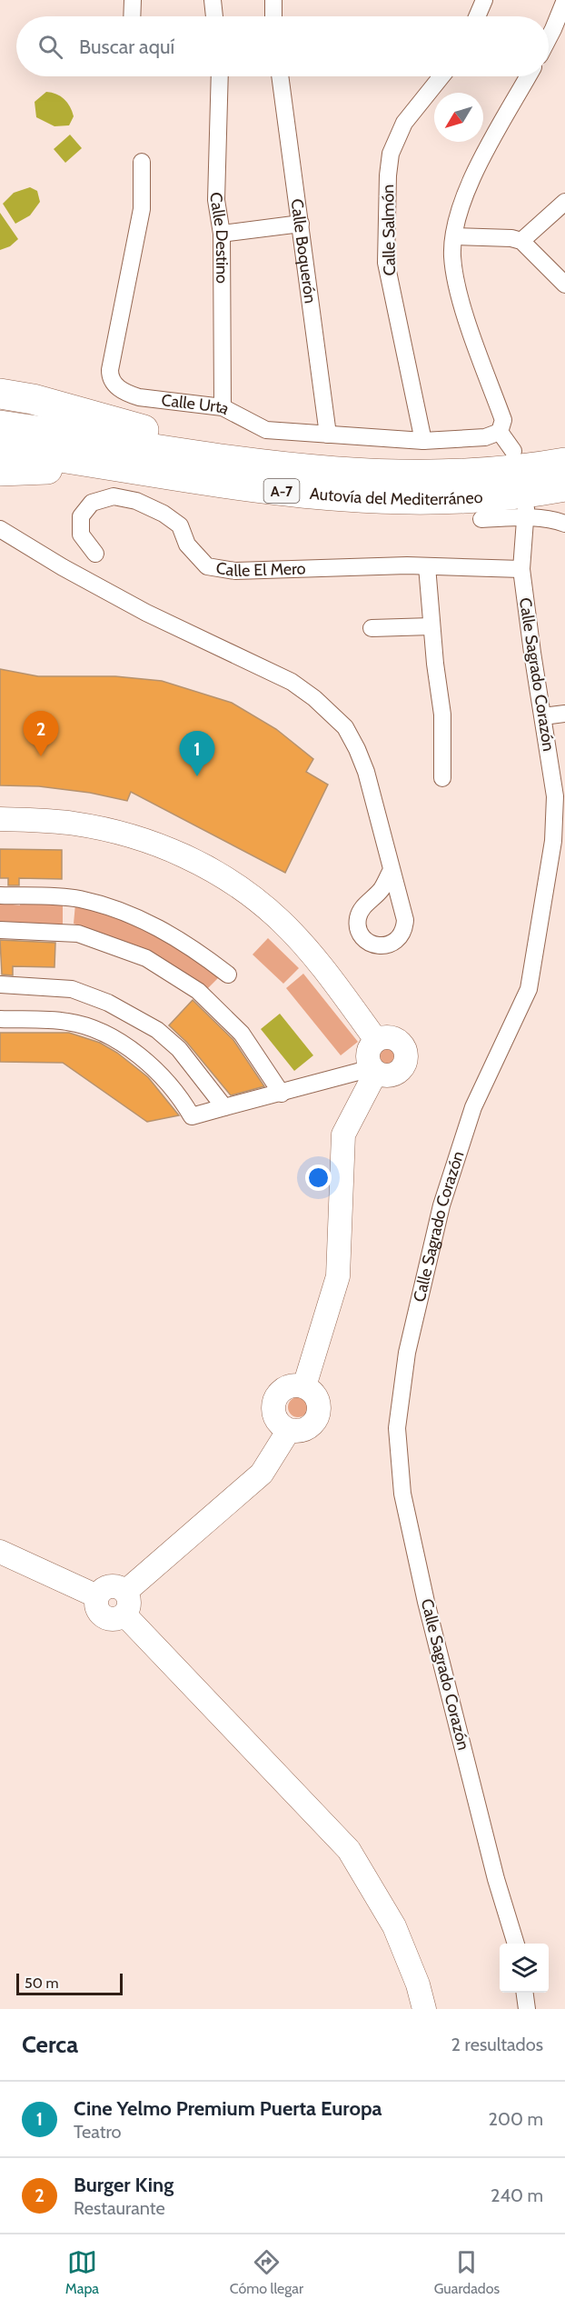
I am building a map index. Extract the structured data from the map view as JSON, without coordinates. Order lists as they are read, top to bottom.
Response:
{
  "streets": {
    "highway": ["A-7", "Autovía del Mediterráneo"],
    "street": [
      "Calle Salmón",
      "Calle Destino",
      "Calle Boquerón",
      "Calle Urta",
      "Calle El Mero",
      "Calle Sagrado Corazón"
    ]
  },
  "crossings": [
    ["Calle Salmón", "Calle Urta"],
    ["Calle Destino", "Calle Urta"],
    ["Calle Boquerón", "Calle Urta"],
    ["Calle El Mero", "Calle Sagrado Corazón"]
  ],
  "scale_bar": "50 m",
  "north": "bottom left",
  "page": {
    "search": "Buscar aquí",
    "pins": ["2", "1"],
    "scale": "50 m",
    "heading": ["Cerca", "2 resultados"],
    "list": [
      {
        "mark": "1",
        "name": "Cine Yelmo Premium Puerta Europa",
        "note": "Teatro",
        "value": "200 m"
      },
      {
        "mark": "2",
        "name": "Burger King",
        "note": "Restaurante",
        "value": "240 m"
      }
    ],
    "nav": ["Mapa", "Cómo llegar", "Guardados"]
  }
}
